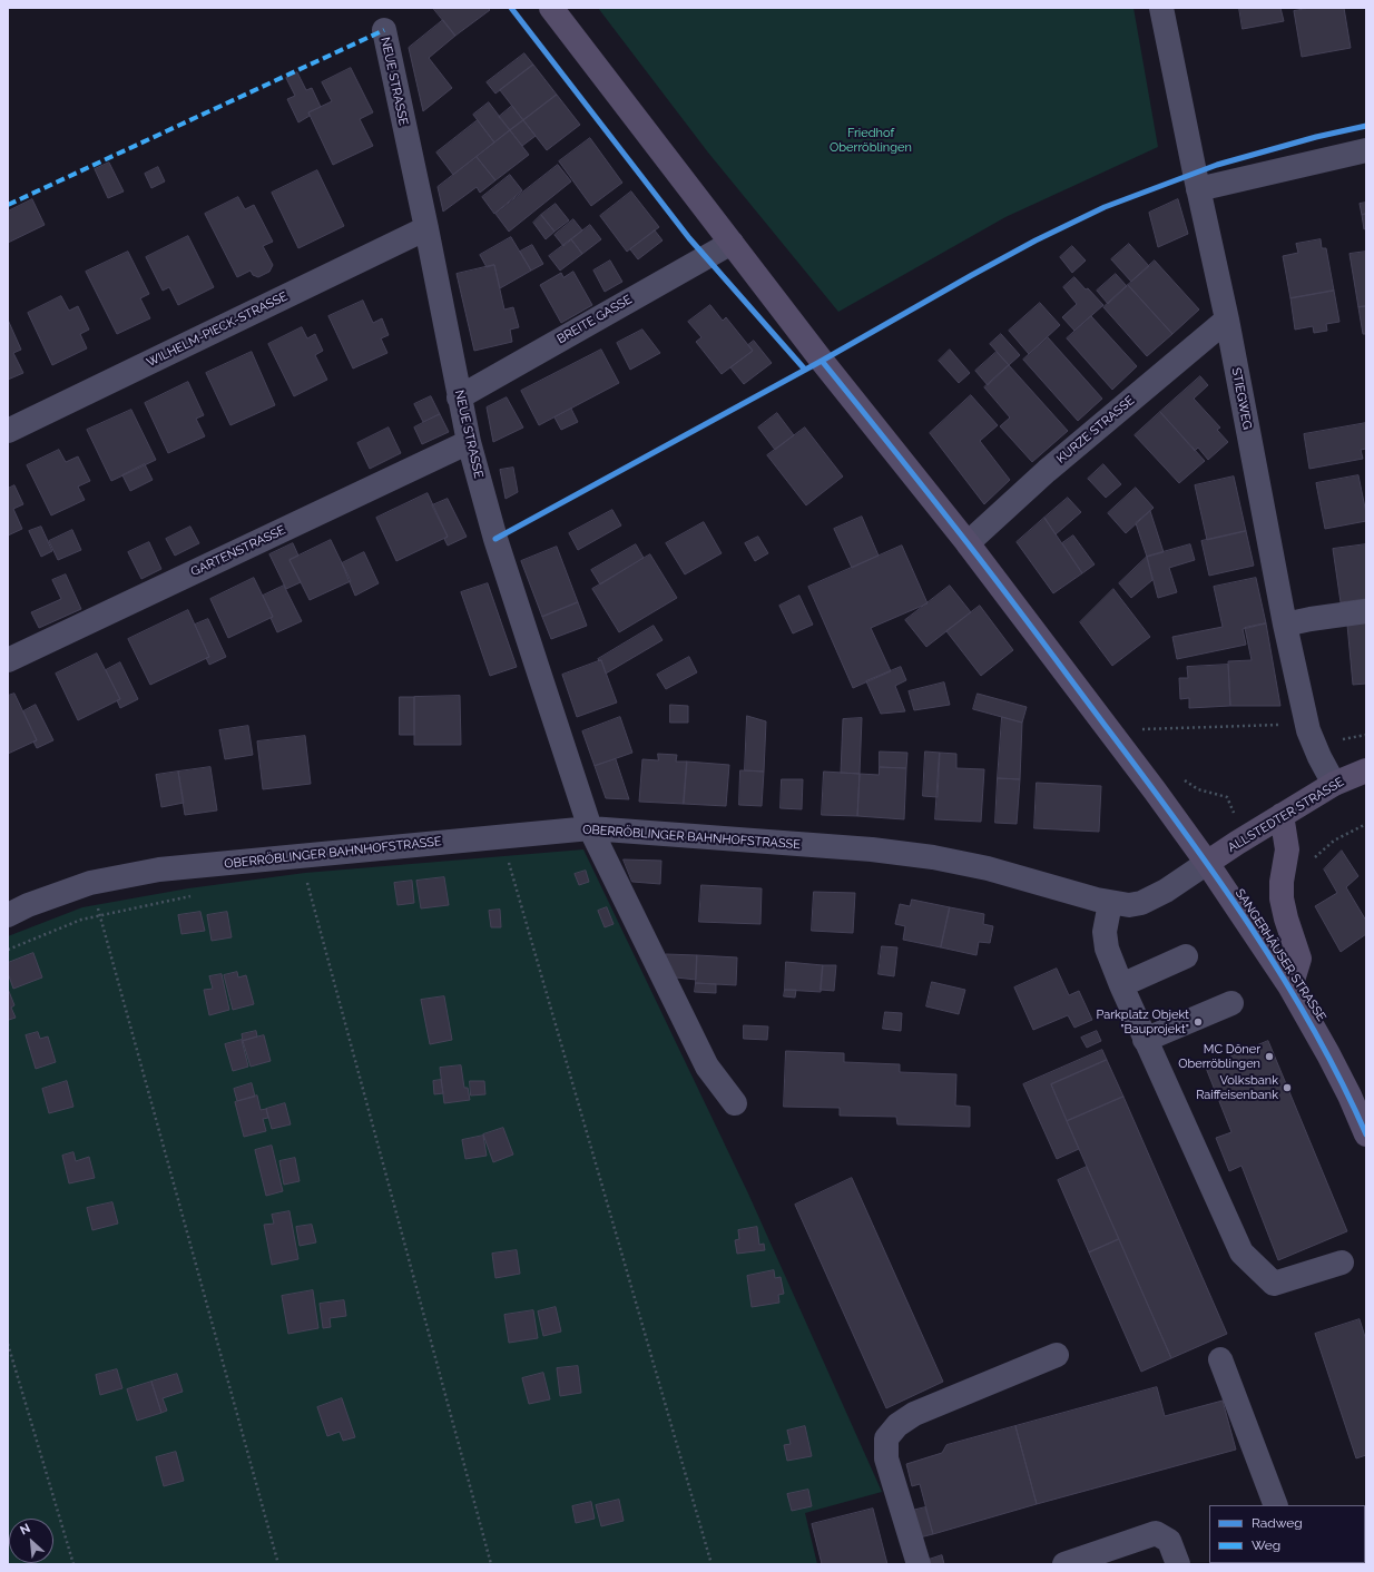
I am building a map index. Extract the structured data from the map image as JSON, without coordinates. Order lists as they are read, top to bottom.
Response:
{
  "streets": {
    "main road": ["ALLSTEDTER STRASSE", "SANGERHÄUSER STRASSE"],
    "street": [
      "NEUE STRASSE",
      "BREITE GASSE",
      "WILHELM-PIECK-STRASSE",
      "STIEGWEG",
      "KURZE STRASSE",
      "GARTENSTRASSE",
      "OBERRÖBLINGER BAHNHOFSTRASSE"
    ]
  },
  "crossings": [
    ["NEUE STRASSE", "BREITE GASSE"],
    ["NEUE STRASSE", "WILHELM-PIECK-STRASSE"],
    ["NEUE STRASSE", "GARTENSTRASSE"],
    ["NEUE STRASSE", "OBERRÖBLINGER BAHNHOFSTRASSE"],
    ["BREITE GASSE", "SANGERHÄUSER STRASSE"],
    ["STIEGWEG", "KURZE STRASSE"],
    ["STIEGWEG", "ALLSTEDTER STRASSE"],
    ["KURZE STRASSE", "SANGERHÄUSER STRASSE"],
    ["ALLSTEDTER STRASSE", "OBERRÖBLINGER BAHNHOFSTRASSE"],
    ["ALLSTEDTER STRASSE", "SANGERHÄUSER STRASSE"],
    ["OBERRÖBLINGER BAHNHOFSTRASSE", "SANGERHÄUSER STRASSE"]
  ],
  "parks": ["Friedhof Oberröblingen"],
  "places": ["Parkplatz Objekt \"Bauprojekt\"", "MC Döner Oberröblingen", "Volksbank Raiffeisenbank"],
  "legend": ["Radweg", "Weg"],
  "north": "top left"
}
